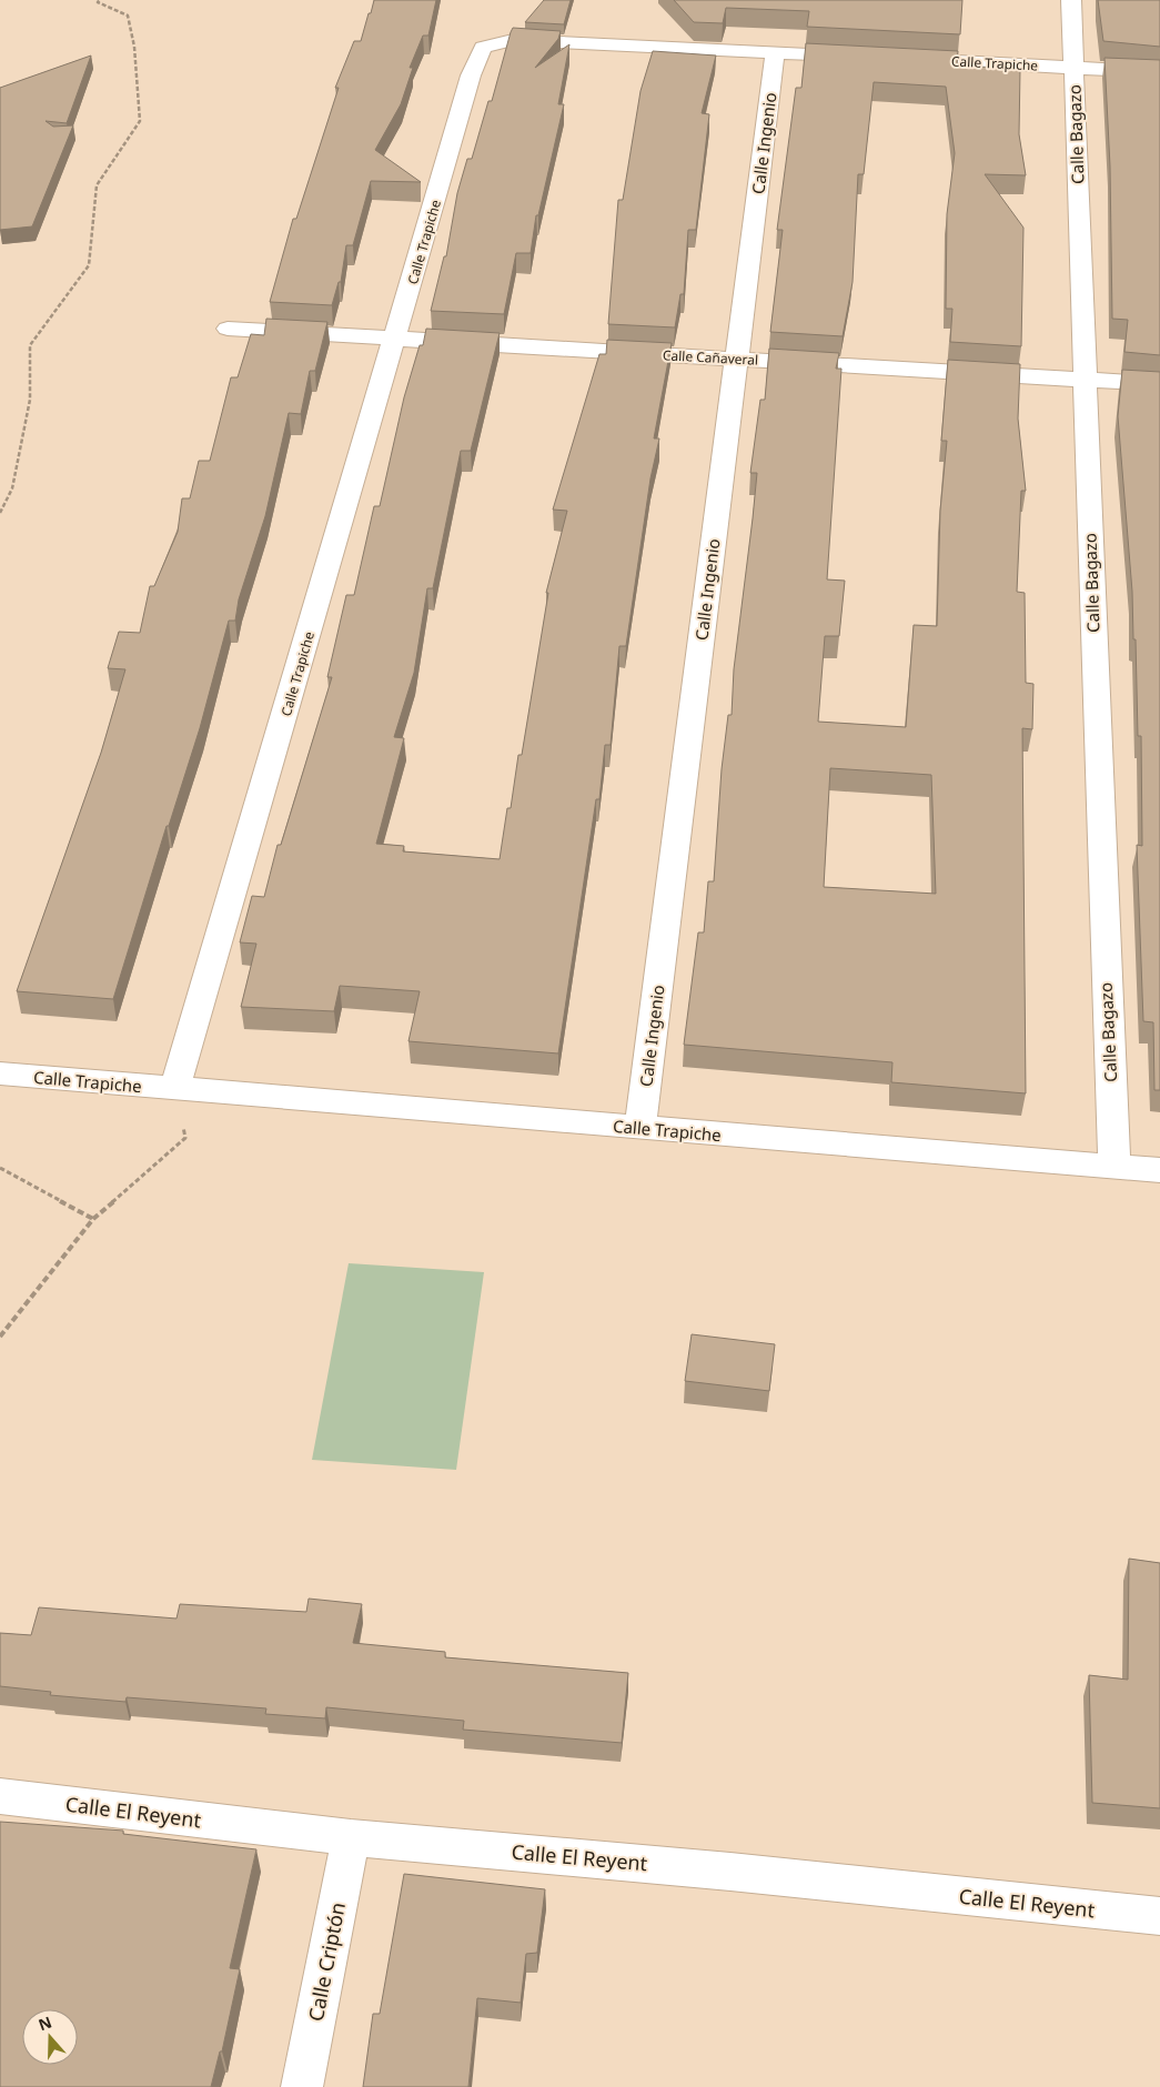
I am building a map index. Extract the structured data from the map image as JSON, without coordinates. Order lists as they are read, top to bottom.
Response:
{
  "streets": {
    "street": [
      "Calle Trapiche",
      "Calle Bagazo",
      "Calle Ingenio",
      "Calle Cañaveral",
      "Calle El Reyent",
      "Calle Criptón"
    ]
  },
  "crossings": [
    ["Calle Trapiche", "Calle Bagazo"],
    ["Calle Trapiche", "Calle Ingenio"],
    ["Calle Trapiche", "Calle Cañaveral"],
    ["Calle Bagazo", "Calle Cañaveral"],
    ["Calle Ingenio", "Calle Cañaveral"],
    ["Calle El Reyent", "Calle Criptón"]
  ],
  "north": "top"
}
